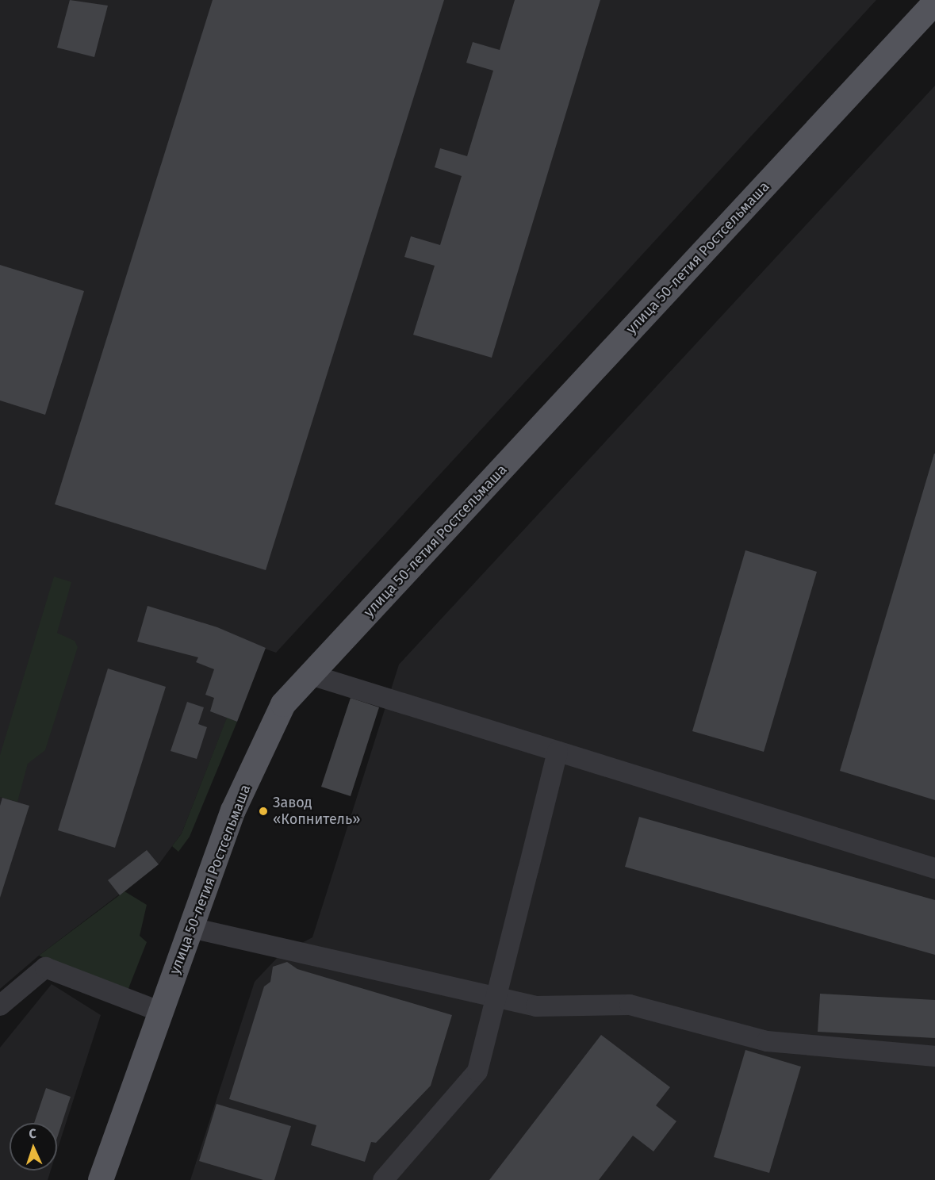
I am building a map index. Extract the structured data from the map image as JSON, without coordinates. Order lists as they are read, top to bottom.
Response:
{
  "streets": {
    "main road": ["улица 50-летия Ростсельмаша"]
  },
  "places": ["Завод «Копнитель»"],
  "north": "top"
}
